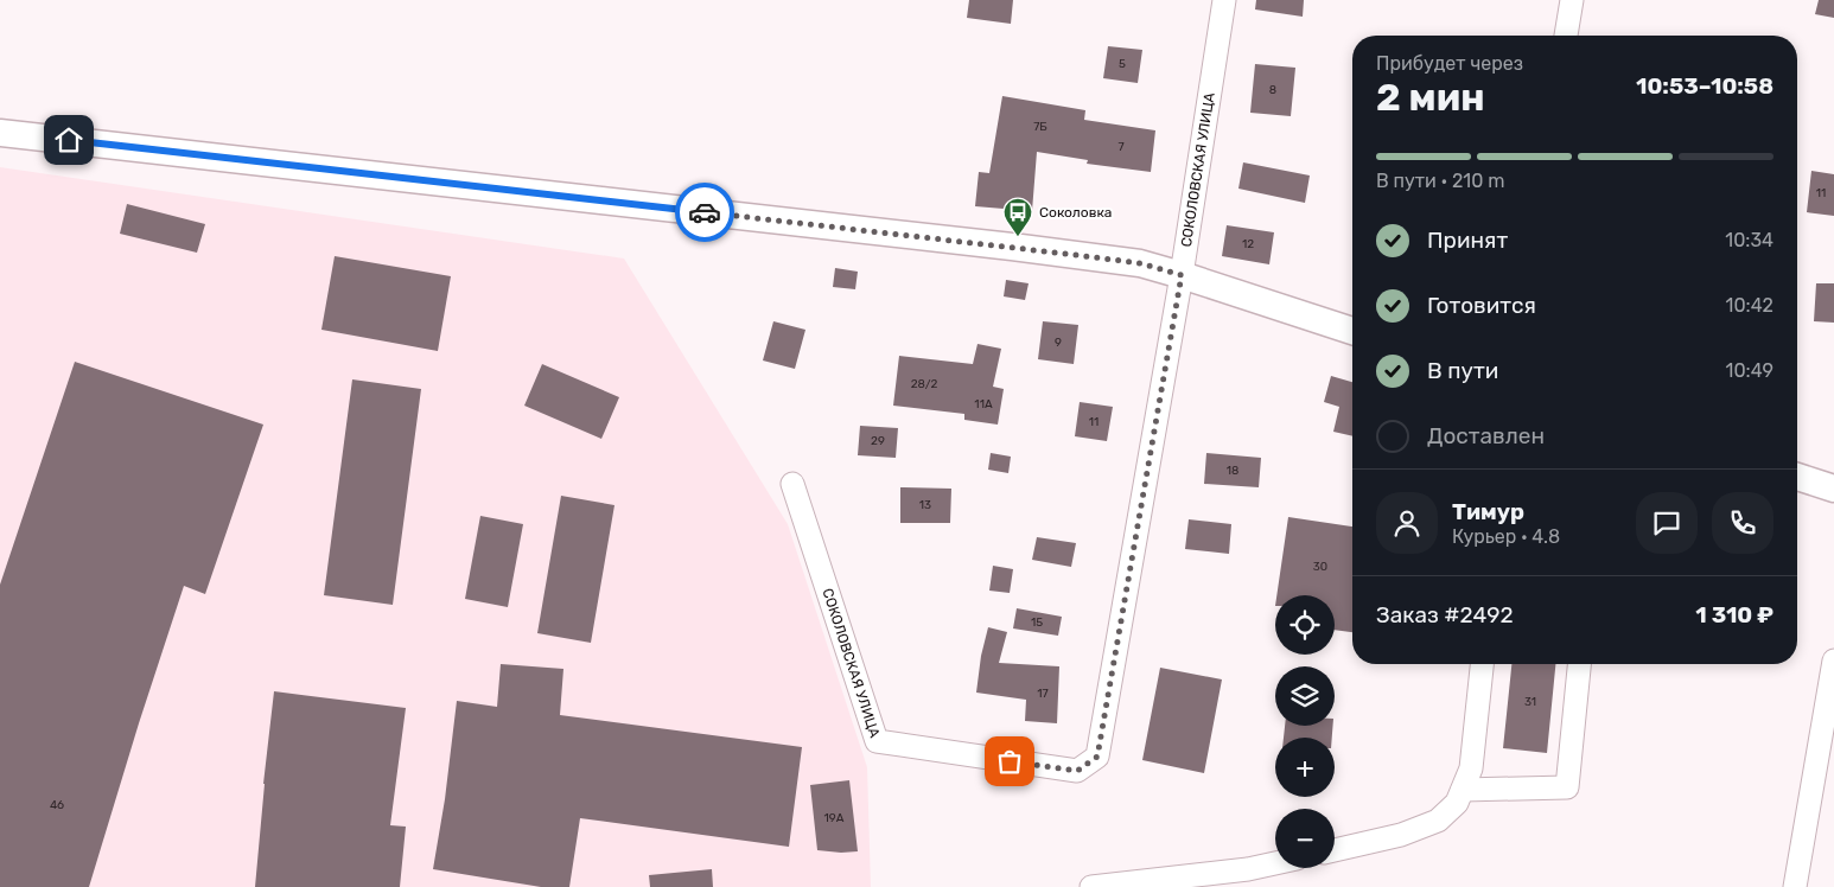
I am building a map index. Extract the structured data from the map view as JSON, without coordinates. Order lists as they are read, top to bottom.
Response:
{
  "streets": {
    "street": ["СОКОЛОВСКАЯ УЛИЦА"]
  },
  "places": {
    "bus stop": ["Соколовка"]
  },
  "house_numbers": [
    "5",
    "8",
    "7Б",
    "7",
    "11",
    "12",
    "9",
    "28/2",
    "11А",
    "11",
    "29",
    "18",
    "13",
    "30",
    "15",
    "17",
    "31",
    "46",
    "19А"
  ],
  "page": {
    "heading": ["2 мин", "Прибудет через", "10:53–10:58"],
    "panel": [
      "Тимур",
      "Курьер · 4.8",
      "Заказ #2492",
      "1 310 ₽"
    ],
    "bar": "В пути · 210 m",
    "list": [
      ["Принят", "10:34"],
      ["Готовится", "10:42"],
      ["В пути", "10:49"],
      "Доставлен"
    ],
    "map_buttons": ["+", "−"]
  }
}
